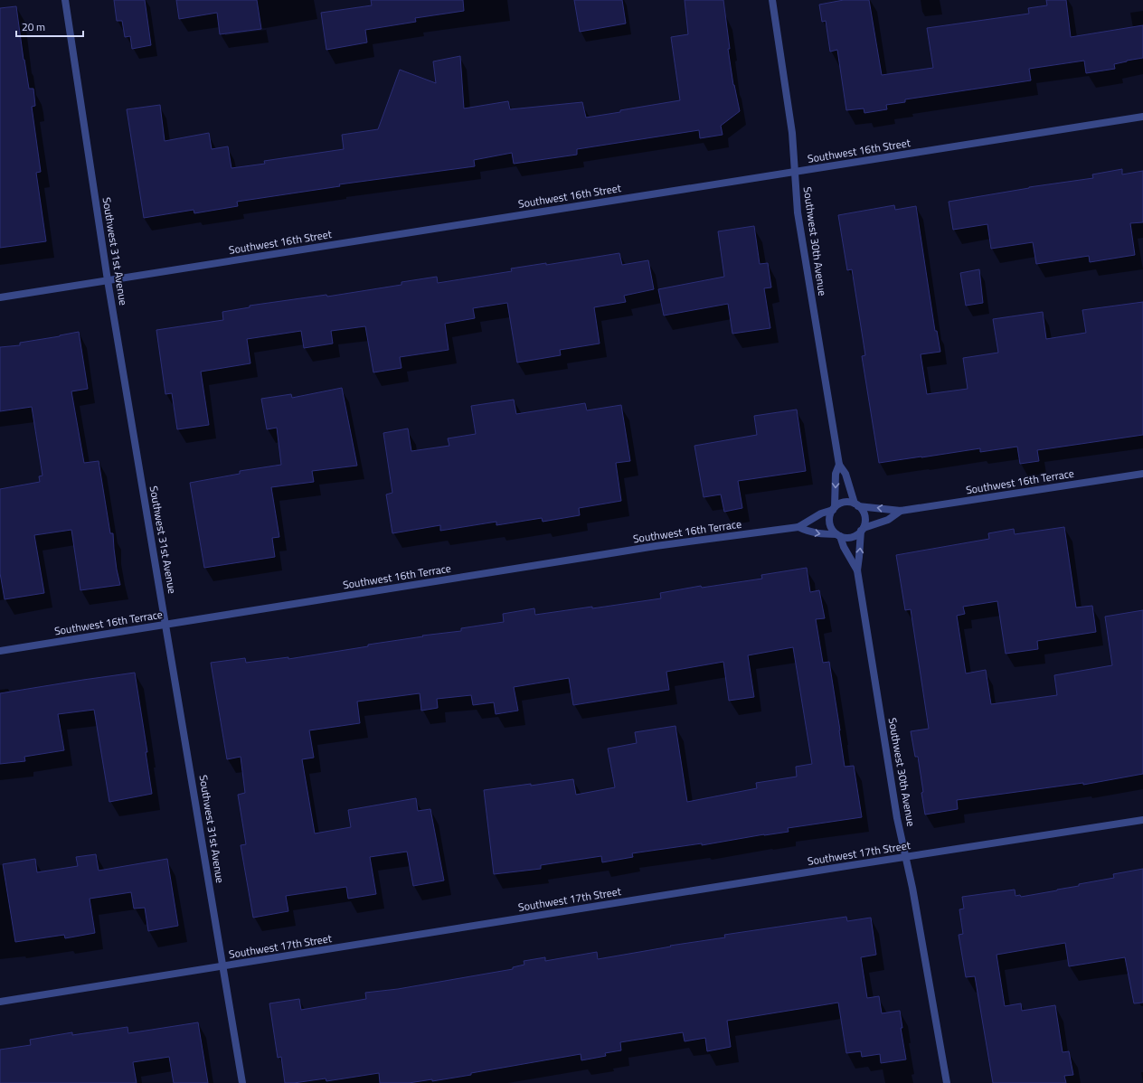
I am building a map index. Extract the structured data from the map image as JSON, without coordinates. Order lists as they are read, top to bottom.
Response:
{
  "streets": {
    "street": [
      "Southwest 16th Street",
      "Southwest 30th Avenue",
      "Southwest 31st Avenue",
      "Southwest 16th Terrace",
      "Southwest 17th Street"
    ]
  },
  "crossings": [
    ["Southwest 16th Street", "Southwest 30th Avenue"],
    ["Southwest 16th Street", "Southwest 31st Avenue"],
    ["Southwest 30th Avenue", "Southwest 16th Terrace"],
    ["Southwest 30th Avenue", "Southwest 17th Street"],
    ["Southwest 31st Avenue", "Southwest 16th Terrace"],
    ["Southwest 31st Avenue", "Southwest 17th Street"]
  ],
  "scale_bar": "20 m"
}
